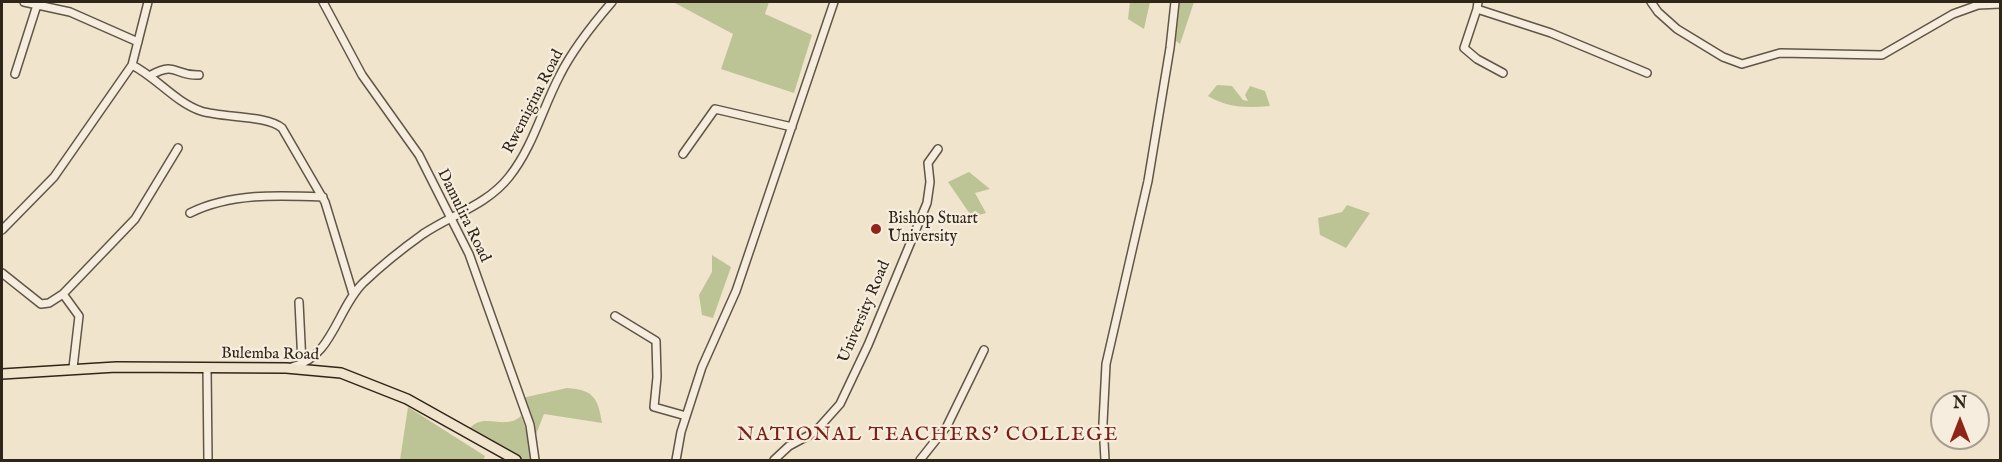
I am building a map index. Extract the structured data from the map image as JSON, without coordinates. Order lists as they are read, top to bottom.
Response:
{
  "streets": {
    "main road": ["Bulemba Road"],
    "street": ["Rwemigina Road", "Damulira Road", "University Road"]
  },
  "crossings": [
    ["Rwemigina Road", "Damulira Road"],
    ["Rwemigina Road", "Bulemba Road"]
  ],
  "districts": ["NATIONAL TEACHERS' COLLEGE"],
  "places": ["Bishop Stuart University"],
  "north": "top"
}
